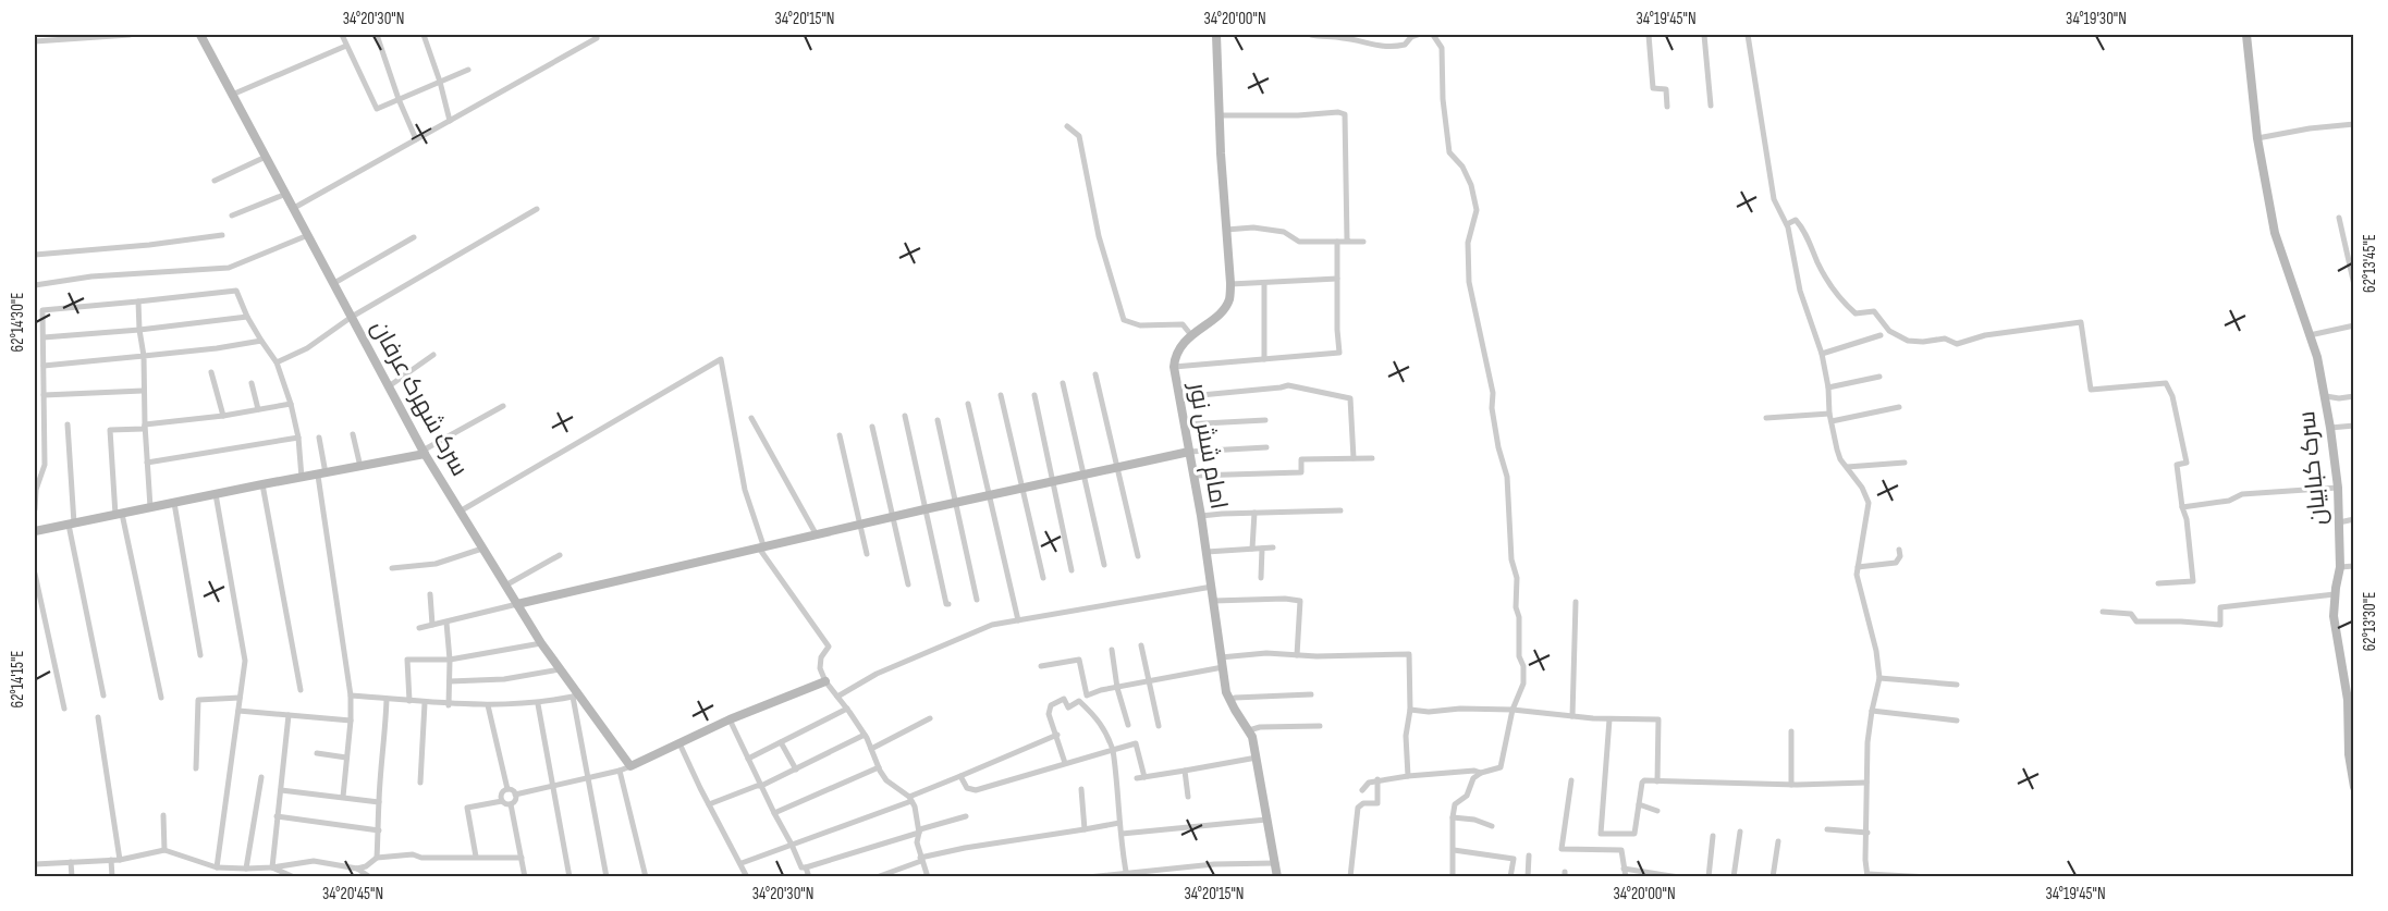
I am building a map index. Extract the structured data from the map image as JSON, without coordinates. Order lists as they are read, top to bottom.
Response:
{
  "streets": {
    "street": ["سرک شهرک عرفان", "امام شش نور", "سرک کبابیان"]
  },
  "coordinates": [
    "34°20'30\"N",
    "34°20'15\"N",
    "34°20'00\"N",
    "34°19'45\"N",
    "34°19'30\"N",
    "62°13'45\"E",
    "62°14'30\"E",
    "62°13'30\"E",
    "62°14'15\"E",
    "34°20'45\"N"
  ]
}
